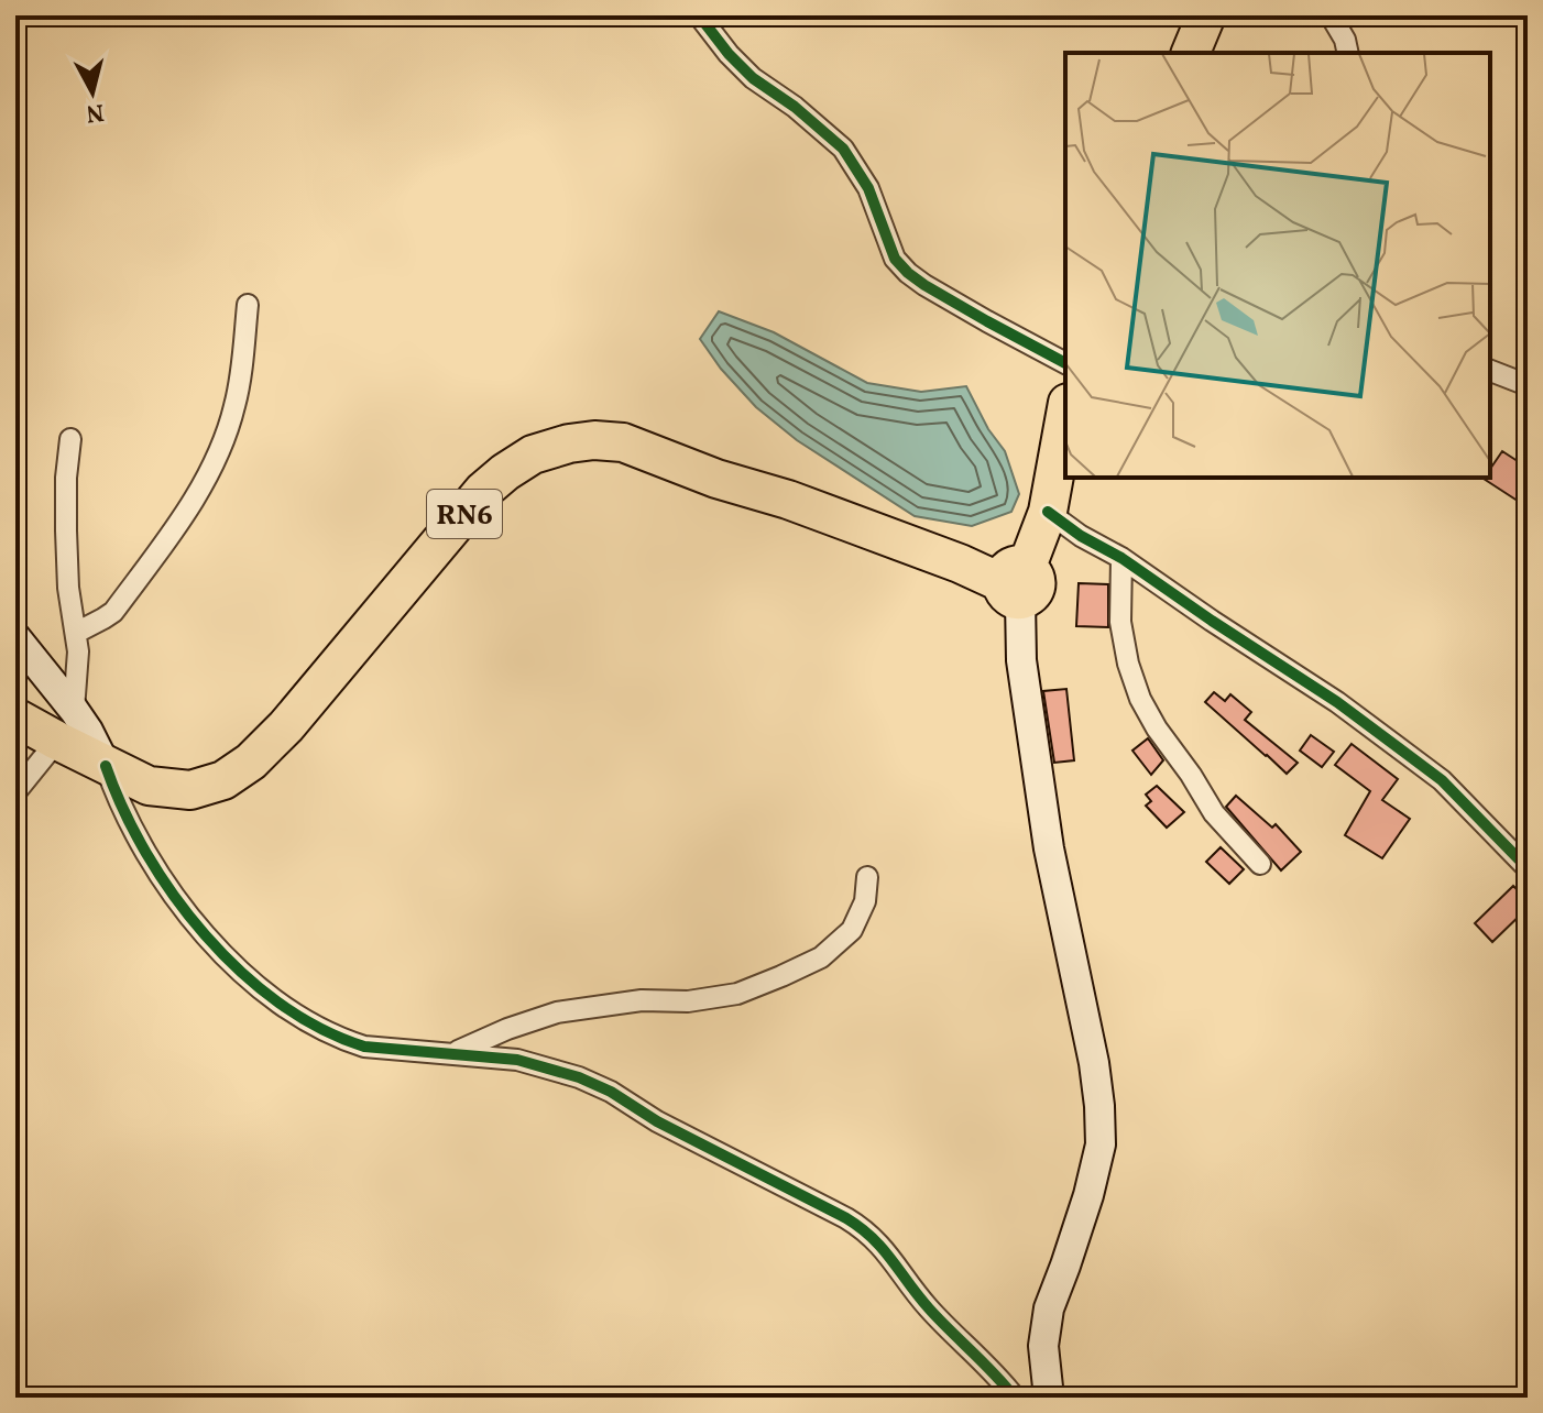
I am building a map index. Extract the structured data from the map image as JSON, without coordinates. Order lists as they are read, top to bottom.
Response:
{
  "streets": {
    "highway": ["RN6"]
  },
  "north": "bottom"
}
